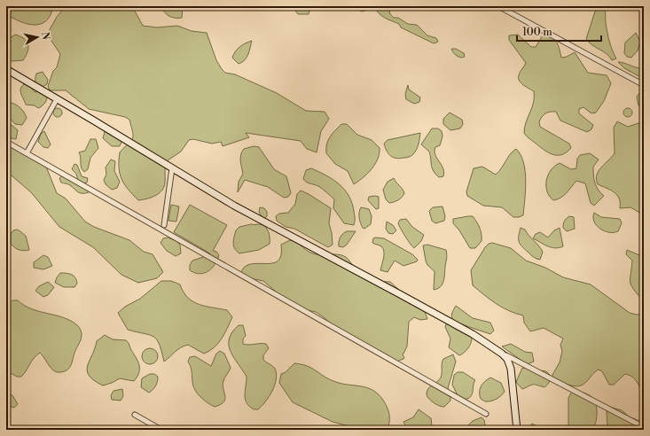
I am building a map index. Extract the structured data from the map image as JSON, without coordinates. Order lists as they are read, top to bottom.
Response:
{
  "scale_bar": "100 m",
  "north": "right"
}
